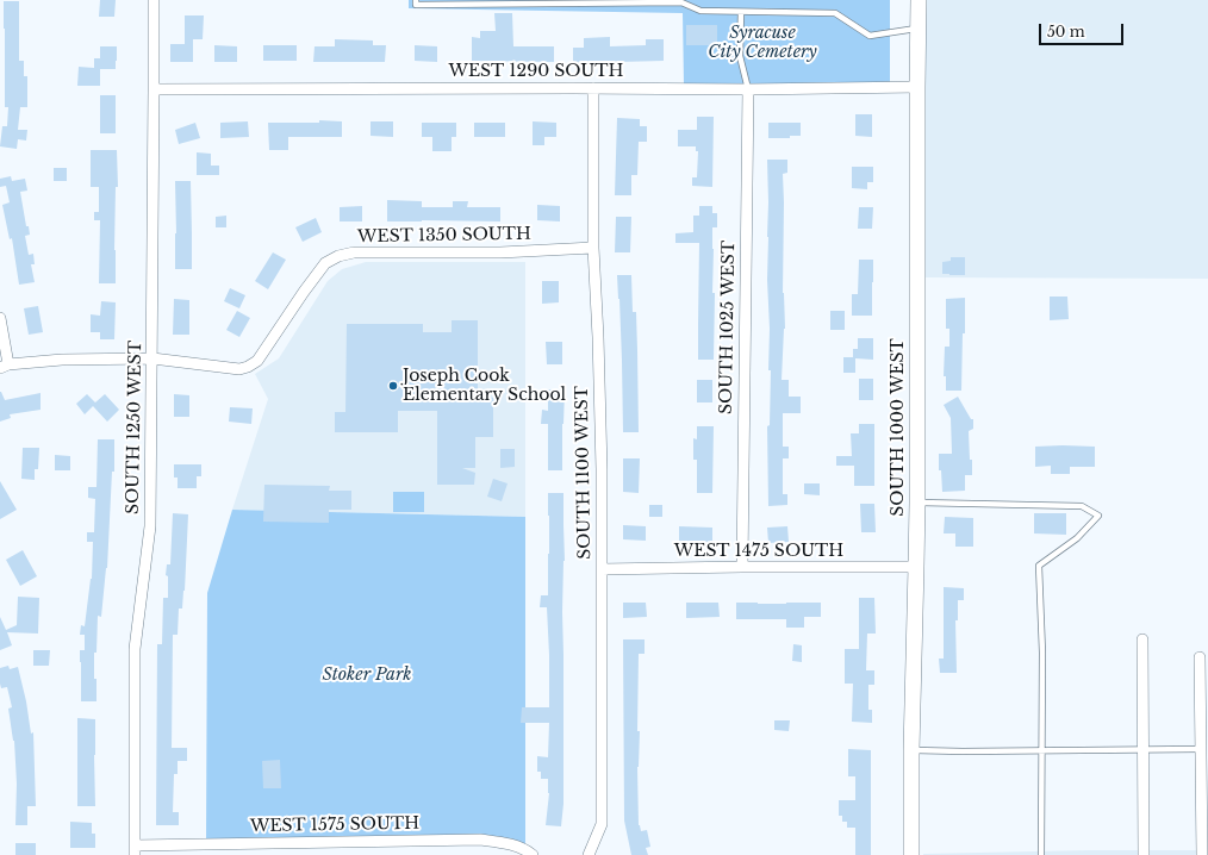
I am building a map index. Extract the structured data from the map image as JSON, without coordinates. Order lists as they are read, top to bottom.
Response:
{
  "streets": {
    "main road": ["SOUTH 1000 WEST"],
    "street": [
      "WEST 1290 SOUTH",
      "WEST 1350 SOUTH",
      "SOUTH 1025 WEST",
      "SOUTH 1250 WEST",
      "SOUTH 1100 WEST",
      "WEST 1475 SOUTH",
      "WEST 1575 SOUTH"
    ]
  },
  "crossings": [
    ["WEST 1290 SOUTH", "SOUTH 1025 WEST"],
    ["WEST 1290 SOUTH", "SOUTH 1250 WEST"],
    ["WEST 1290 SOUTH", "SOUTH 1000 WEST"],
    ["WEST 1290 SOUTH", "SOUTH 1100 WEST"],
    ["WEST 1350 SOUTH", "SOUTH 1250 WEST"],
    ["WEST 1350 SOUTH", "SOUTH 1100 WEST"],
    ["SOUTH 1025 WEST", "WEST 1475 SOUTH"],
    ["SOUTH 1250 WEST", "WEST 1575 SOUTH"],
    ["SOUTH 1000 WEST", "WEST 1475 SOUTH"],
    ["SOUTH 1100 WEST", "WEST 1475 SOUTH"]
  ],
  "parks": ["Syracuse City Cemetery", "Stoker Park"],
  "places": ["Joseph Cook Elementary School"],
  "scale_bar": "50 m"
}
